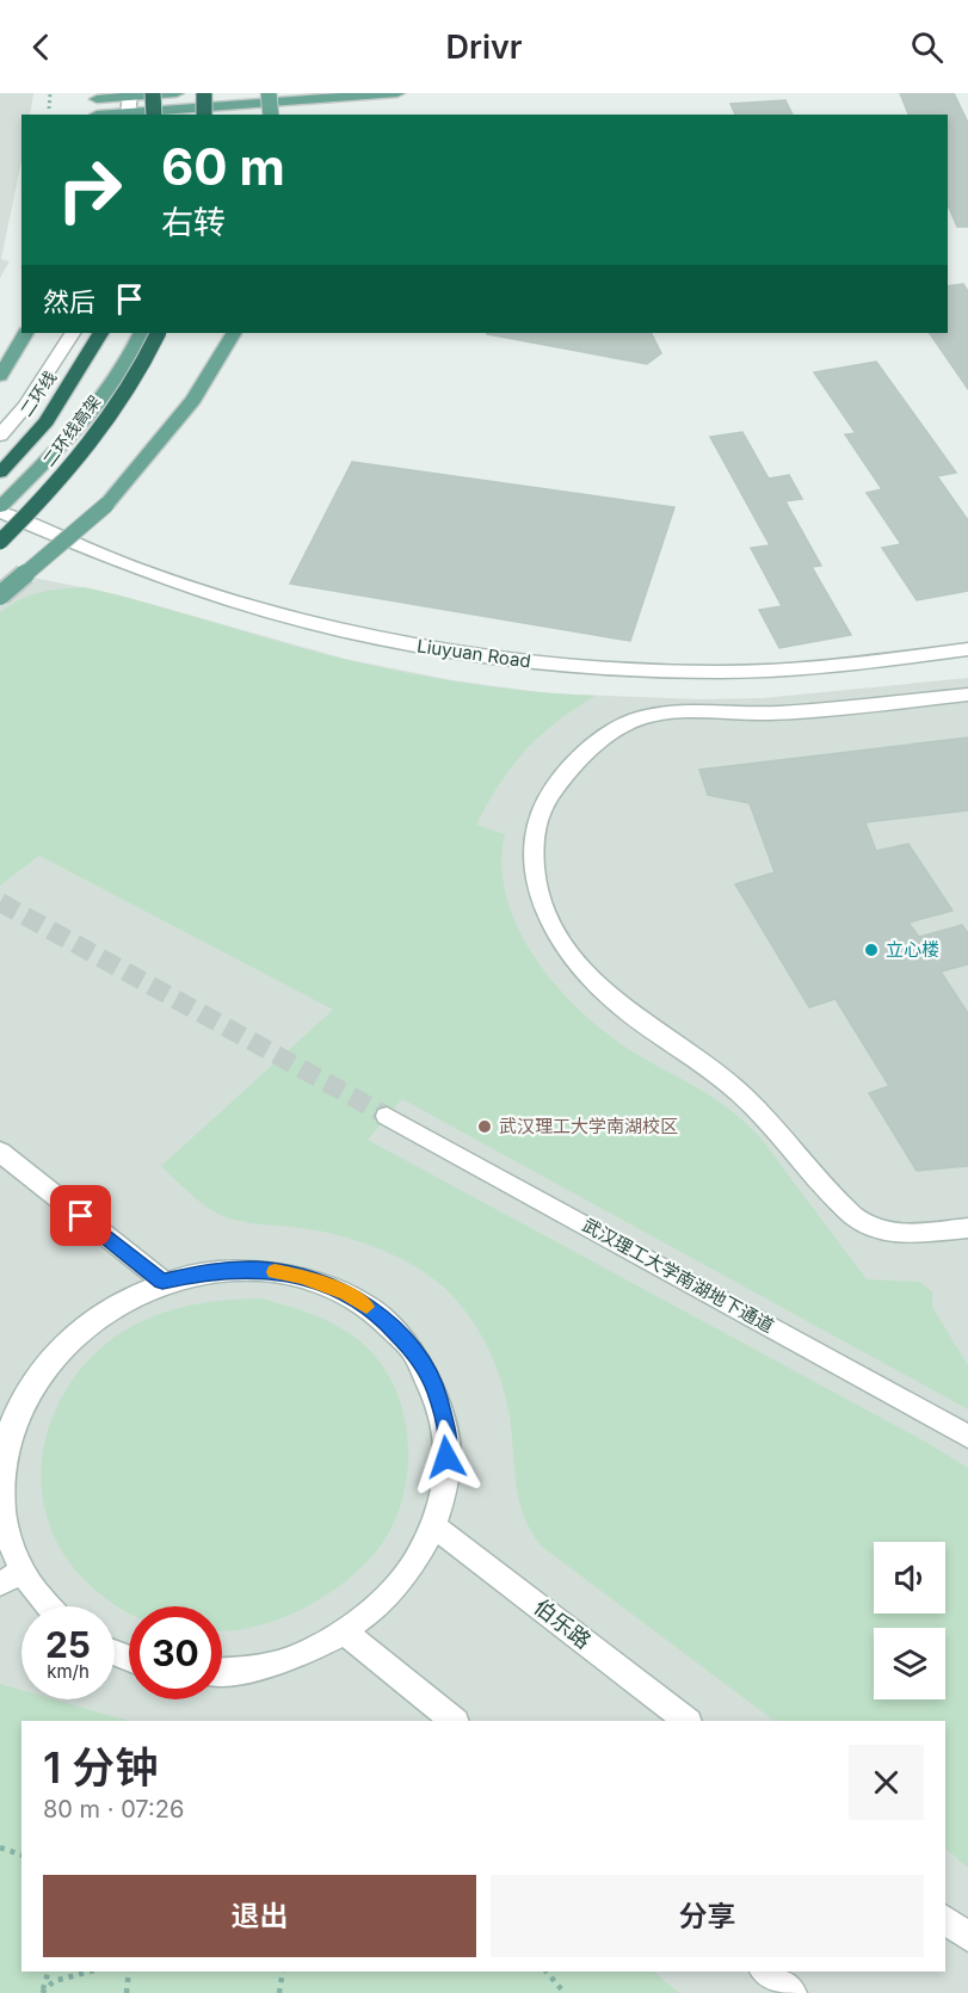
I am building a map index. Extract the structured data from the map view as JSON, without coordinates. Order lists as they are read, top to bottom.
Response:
{
  "streets": {
    "highway": ["二环线", "二环线高架"],
    "street": ["Liuyuan Road", "武汉理工大学南湖地下通道", "伯乐路"]
  },
  "places": ["立心楼", "武汉理工大学南湖校区"],
  "page": {
    "header": "Drivr",
    "turn": ["60 m", "右转"],
    "then": "然后",
    "speed": "25 km/h",
    "limit": "30",
    "heading": ["1 分钟", "80 m · 07:26"],
    "buttons": ["退出", "分享"]
  }
}
